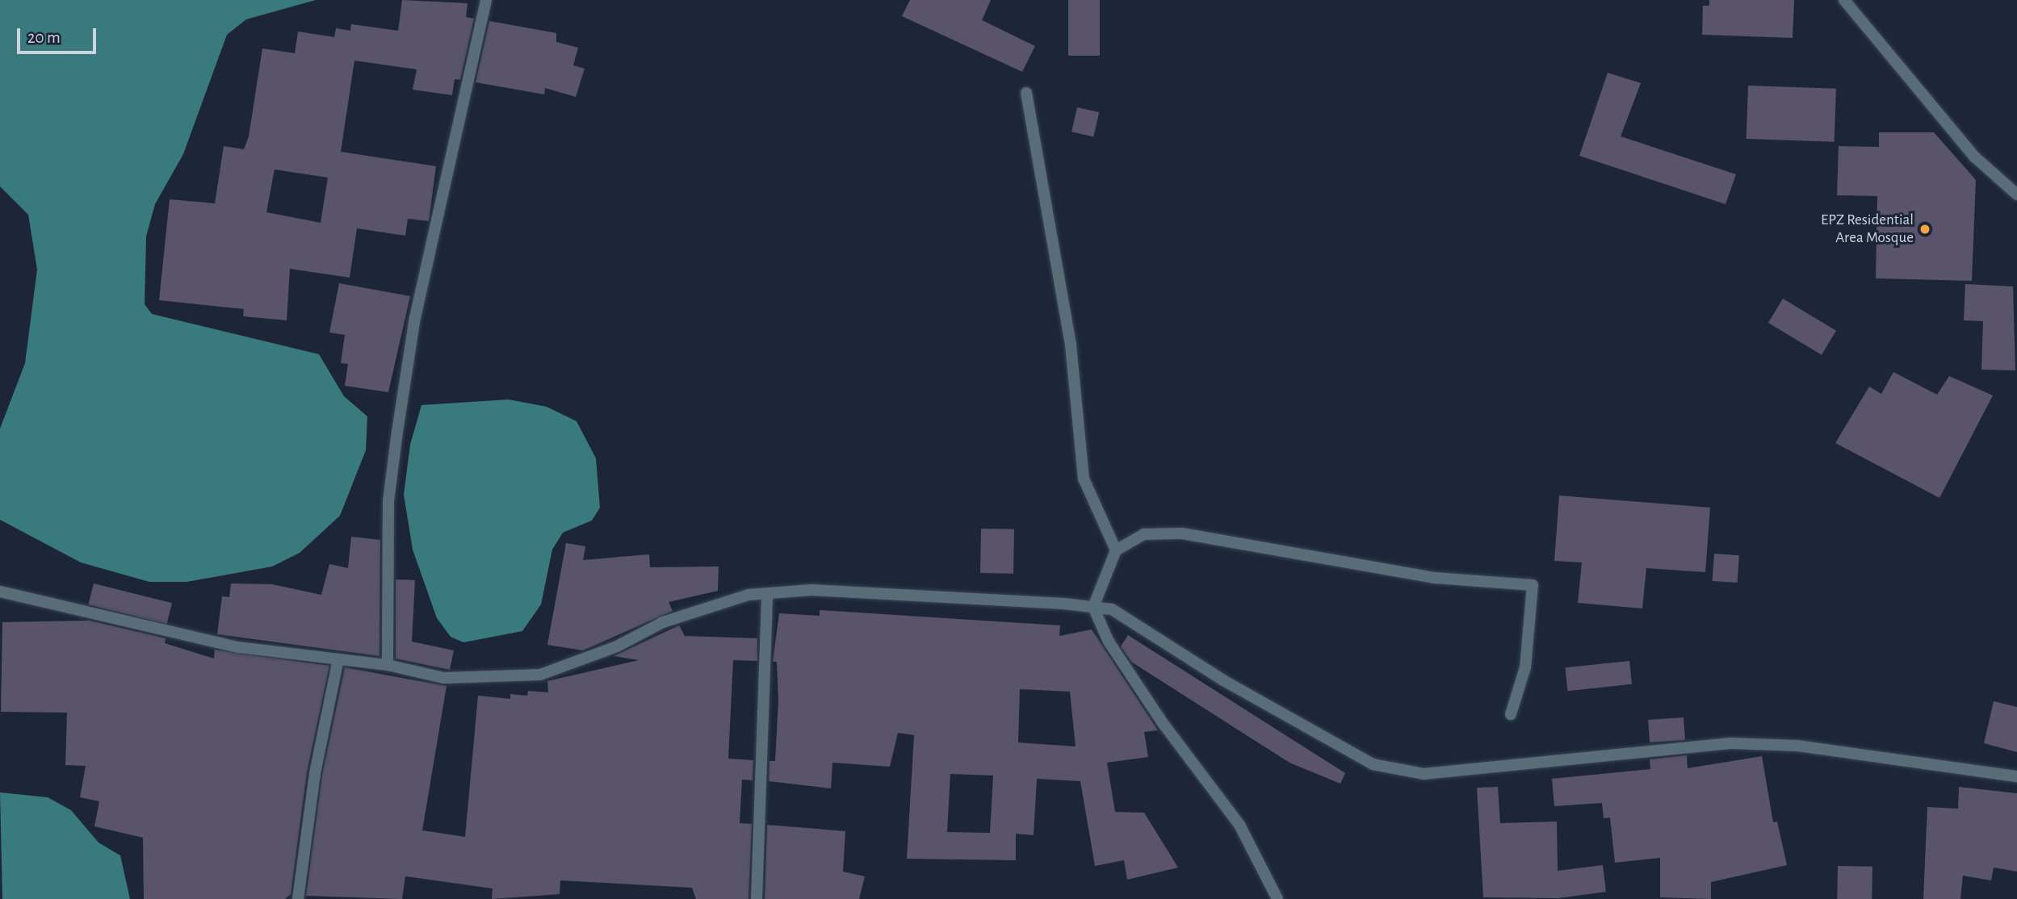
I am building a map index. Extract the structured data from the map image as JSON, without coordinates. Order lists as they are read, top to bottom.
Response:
{
  "places": ["EPZ Residential Area Mosque"],
  "scale_bar": "20 m"
}
